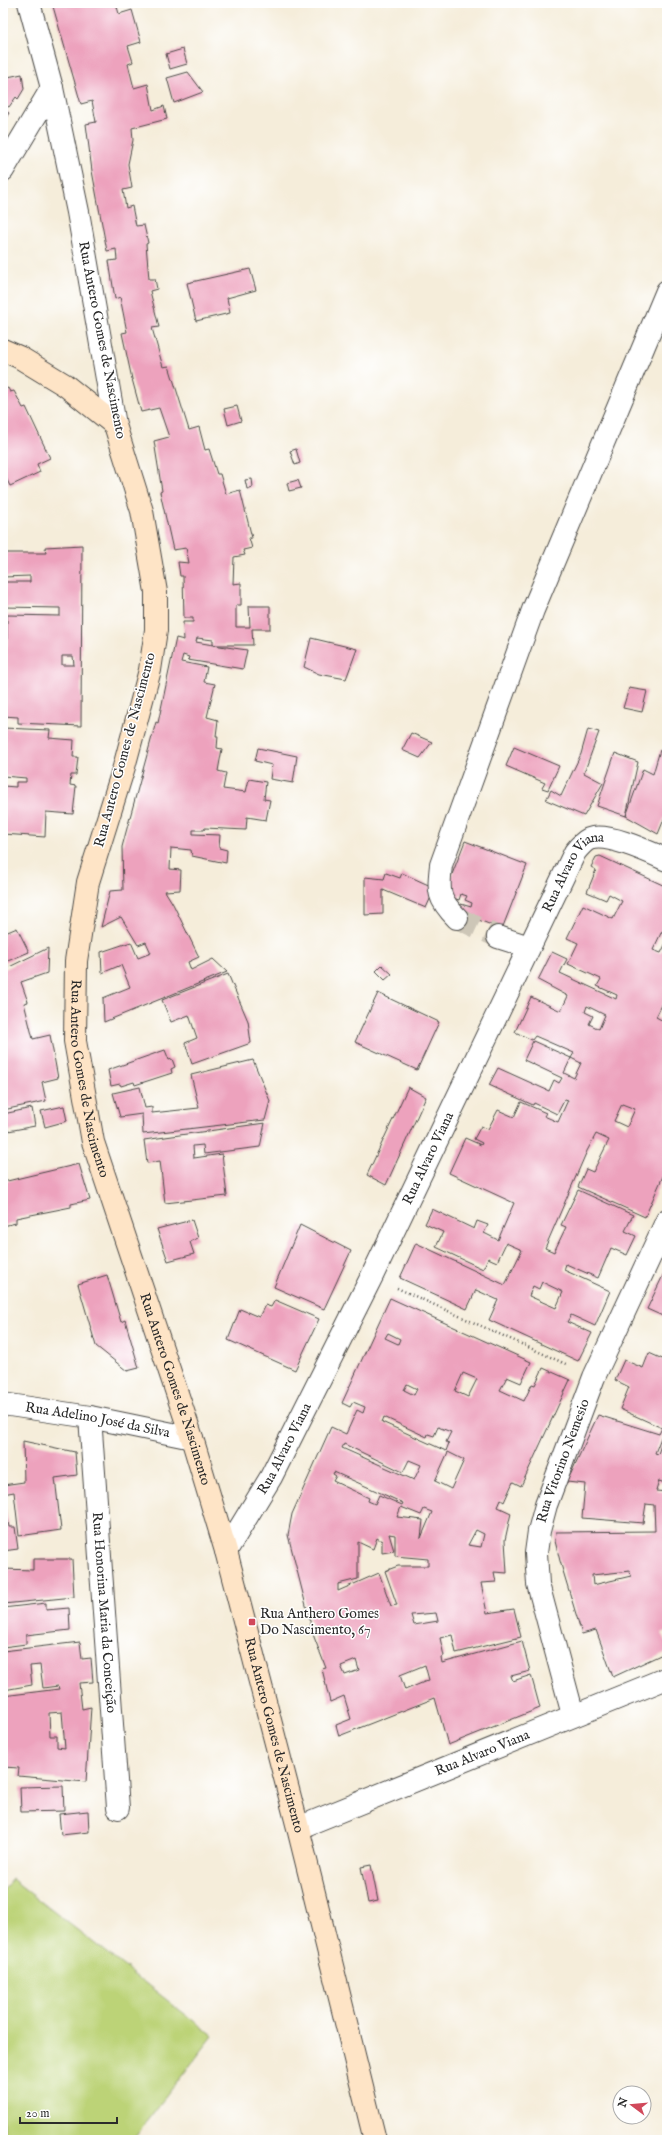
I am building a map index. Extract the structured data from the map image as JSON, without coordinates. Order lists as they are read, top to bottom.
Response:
{
  "streets": {
    "street": [
      "Rua Antero Gomes de Nascimento",
      "Rua Alvaro Viana",
      "Rua Adelino José da Silva",
      "Rua Vitorino Nemesio",
      "Rua Honorina Maria da Conceição"
    ]
  },
  "crossings": [
    ["Rua Antero Gomes de Nascimento", "Rua Alvaro Viana"],
    ["Rua Antero Gomes de Nascimento", "Rua Adelino José da Silva"],
    ["Rua Alvaro Viana", "Rua Vitorino Nemesio"],
    ["Rua Adelino José da Silva", "Rua Honorina Maria da Conceição"]
  ],
  "places": {
    "transit": ["Rua Anthero Gomes Do Nascimento, 67"]
  },
  "scale_bar": "20 m",
  "north": "left"
}
